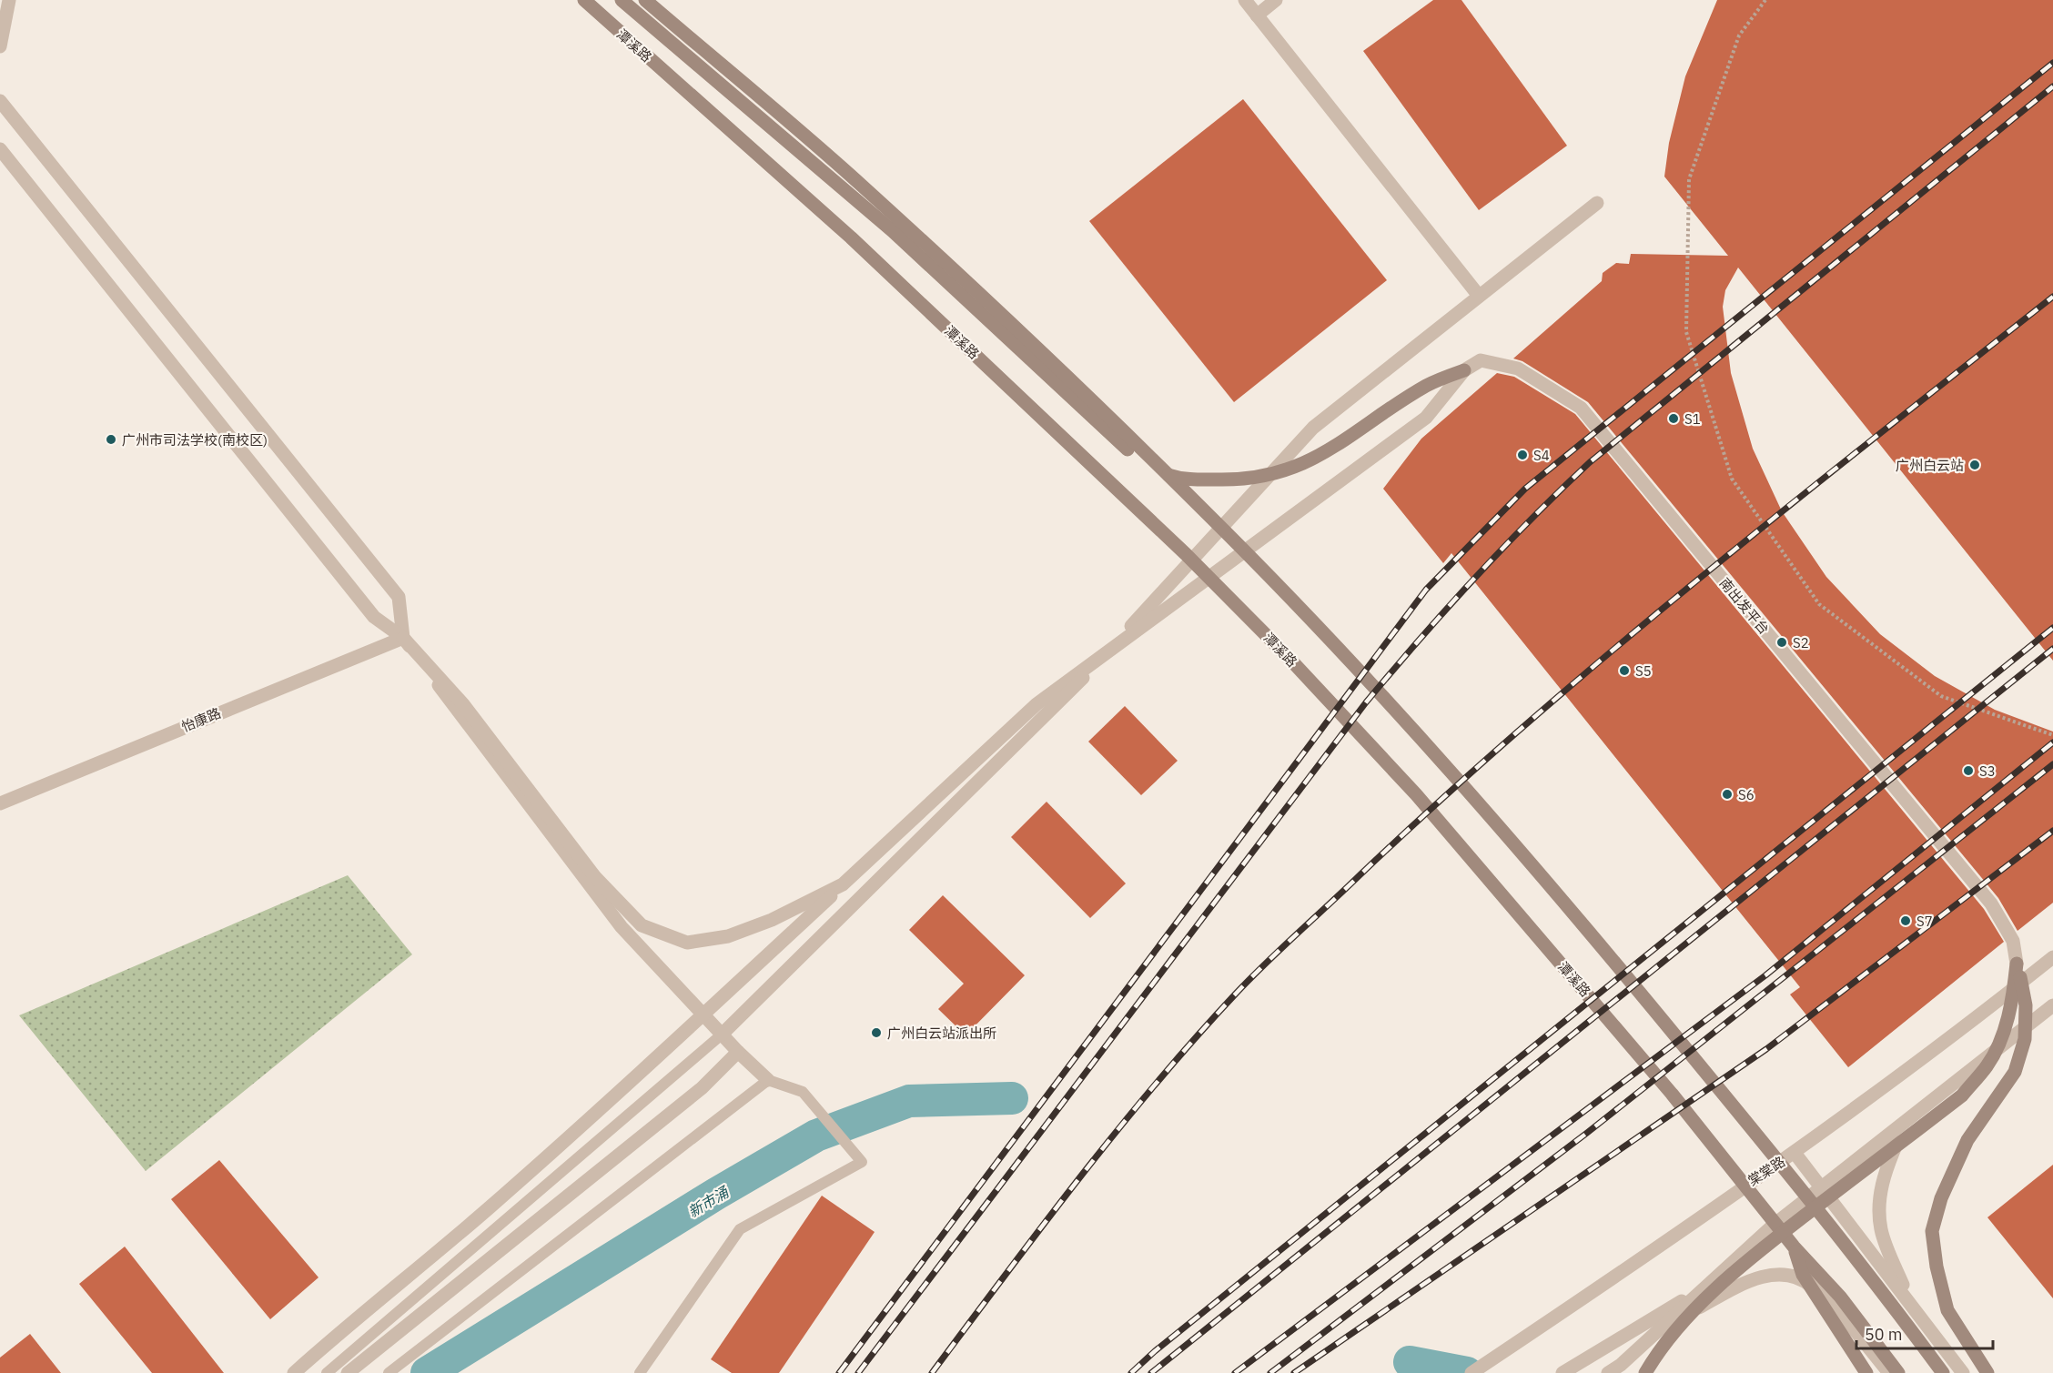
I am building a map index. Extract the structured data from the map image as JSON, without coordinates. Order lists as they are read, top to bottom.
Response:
{
  "streets": {
    "main road": ["潭溪路"],
    "street": ["南出发平台", "怡康路", "棠棠路"]
  },
  "water": ["新市涌"],
  "places": [
    "S1",
    "广州市司法学校(南校区)",
    "S4",
    "广州白云站",
    "S2",
    "S5",
    "S3",
    "S6",
    "S7",
    "广州白云站派出所"
  ],
  "scale_bar": "50 m"
}
